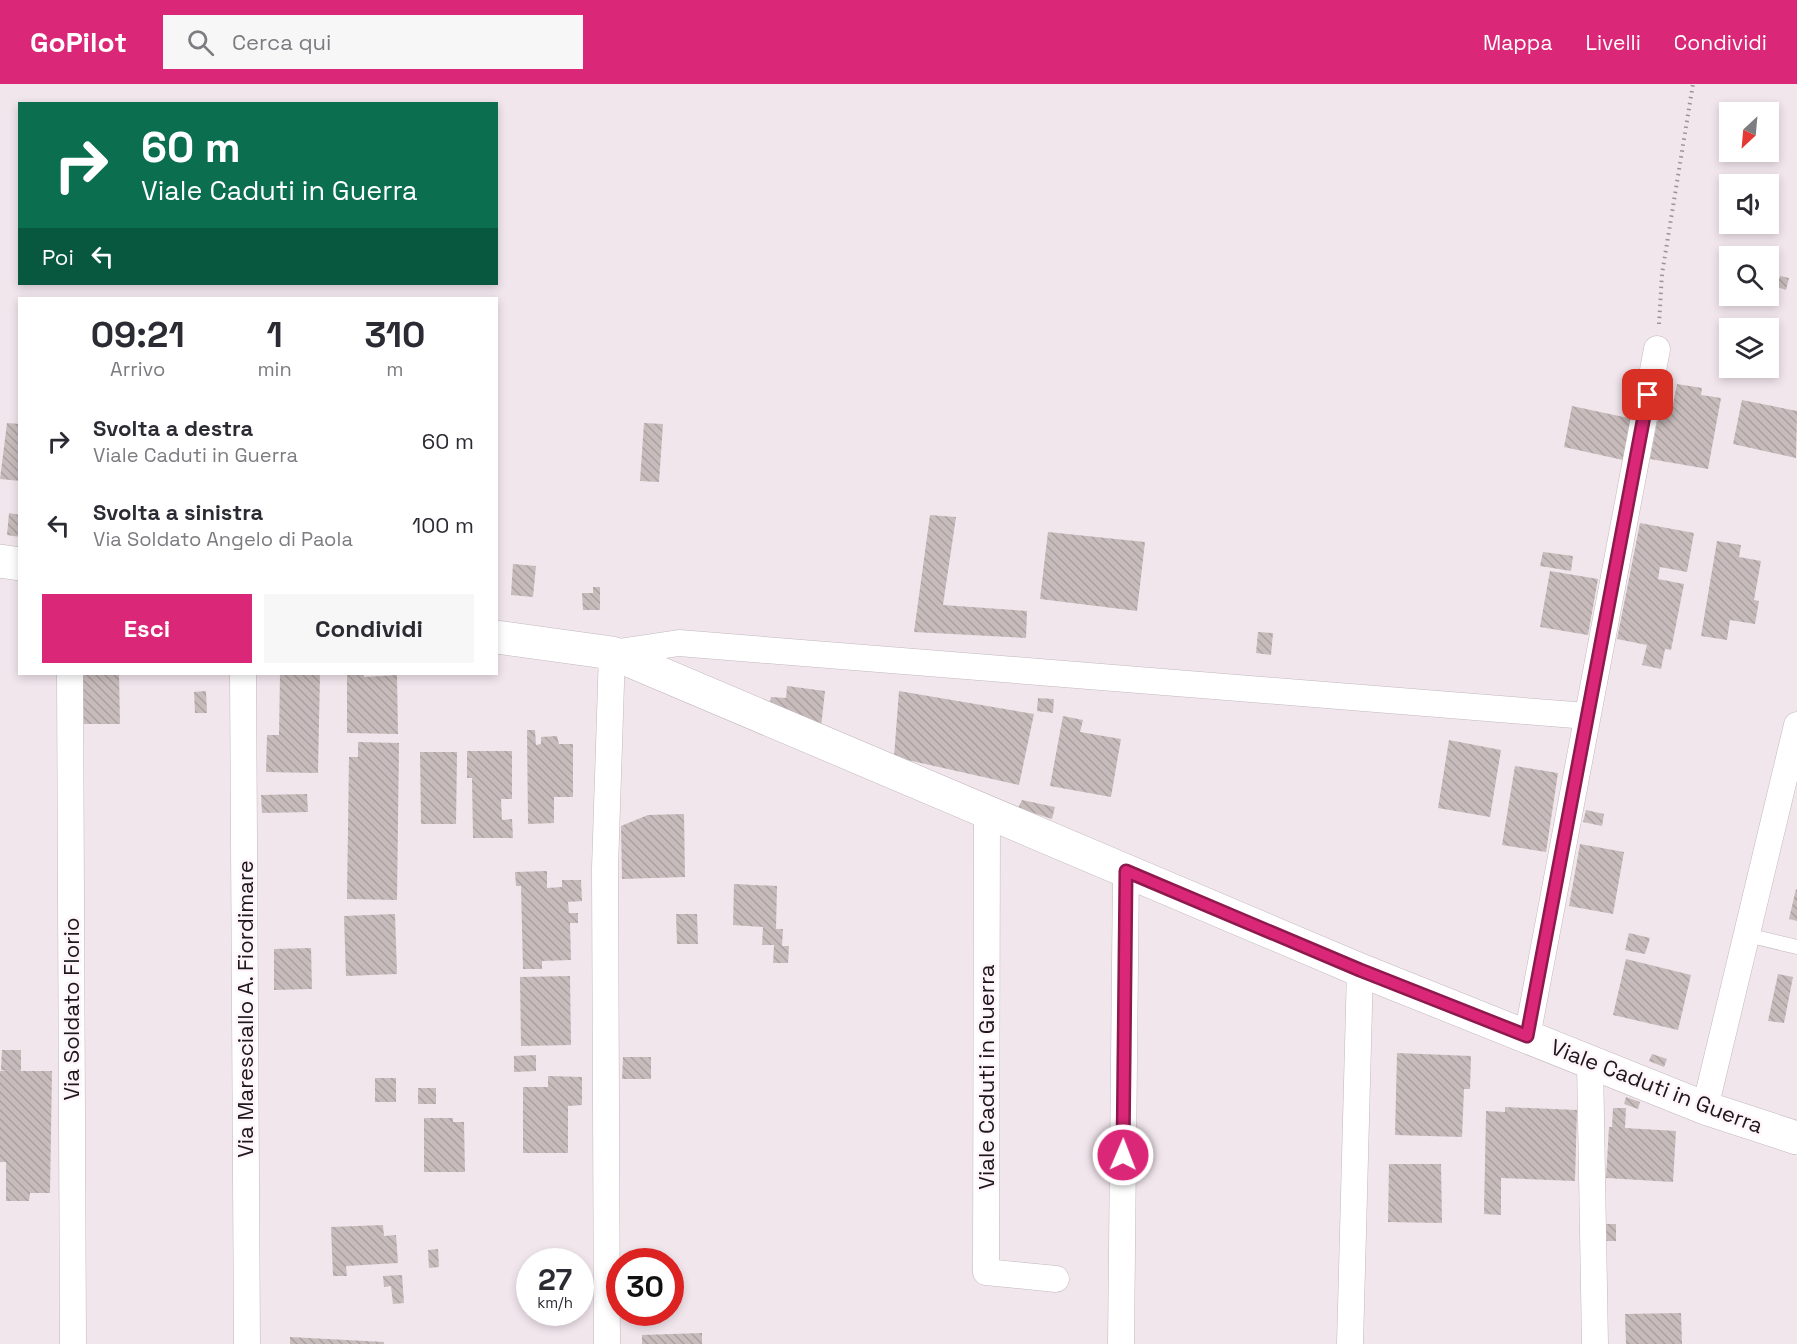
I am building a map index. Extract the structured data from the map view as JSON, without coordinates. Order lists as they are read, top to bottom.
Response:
{
  "streets": {
    "street": ["Via Soldato Florio", "Via Maresciallo A. Fiordimare", "Viale Caduti in Guerra"]
  },
  "north": "bottom left",
  "page": {
    "header": "GoPilot",
    "search": "Cerca qui",
    "nav": ["Mappa", "Livelli", "Condividi"],
    "turn": ["60 m", "Viale Caduti in Guerra"],
    "then": "Poi",
    "eta": [
      "09:21",
      "Arrivo",
      "1",
      "min",
      "310",
      "m"
    ],
    "list": [
      {
        "name": "Svolta a destra",
        "note": "Viale Caduti in Guerra",
        "value": "60 m"
      },
      {
        "name": "Svolta a sinistra",
        "note": "Via Soldato Angelo di Paola",
        "value": "100 m"
      }
    ],
    "buttons": ["Esci", "Condividi"],
    "speed": "27 km/h",
    "limit": "30"
  }
}
